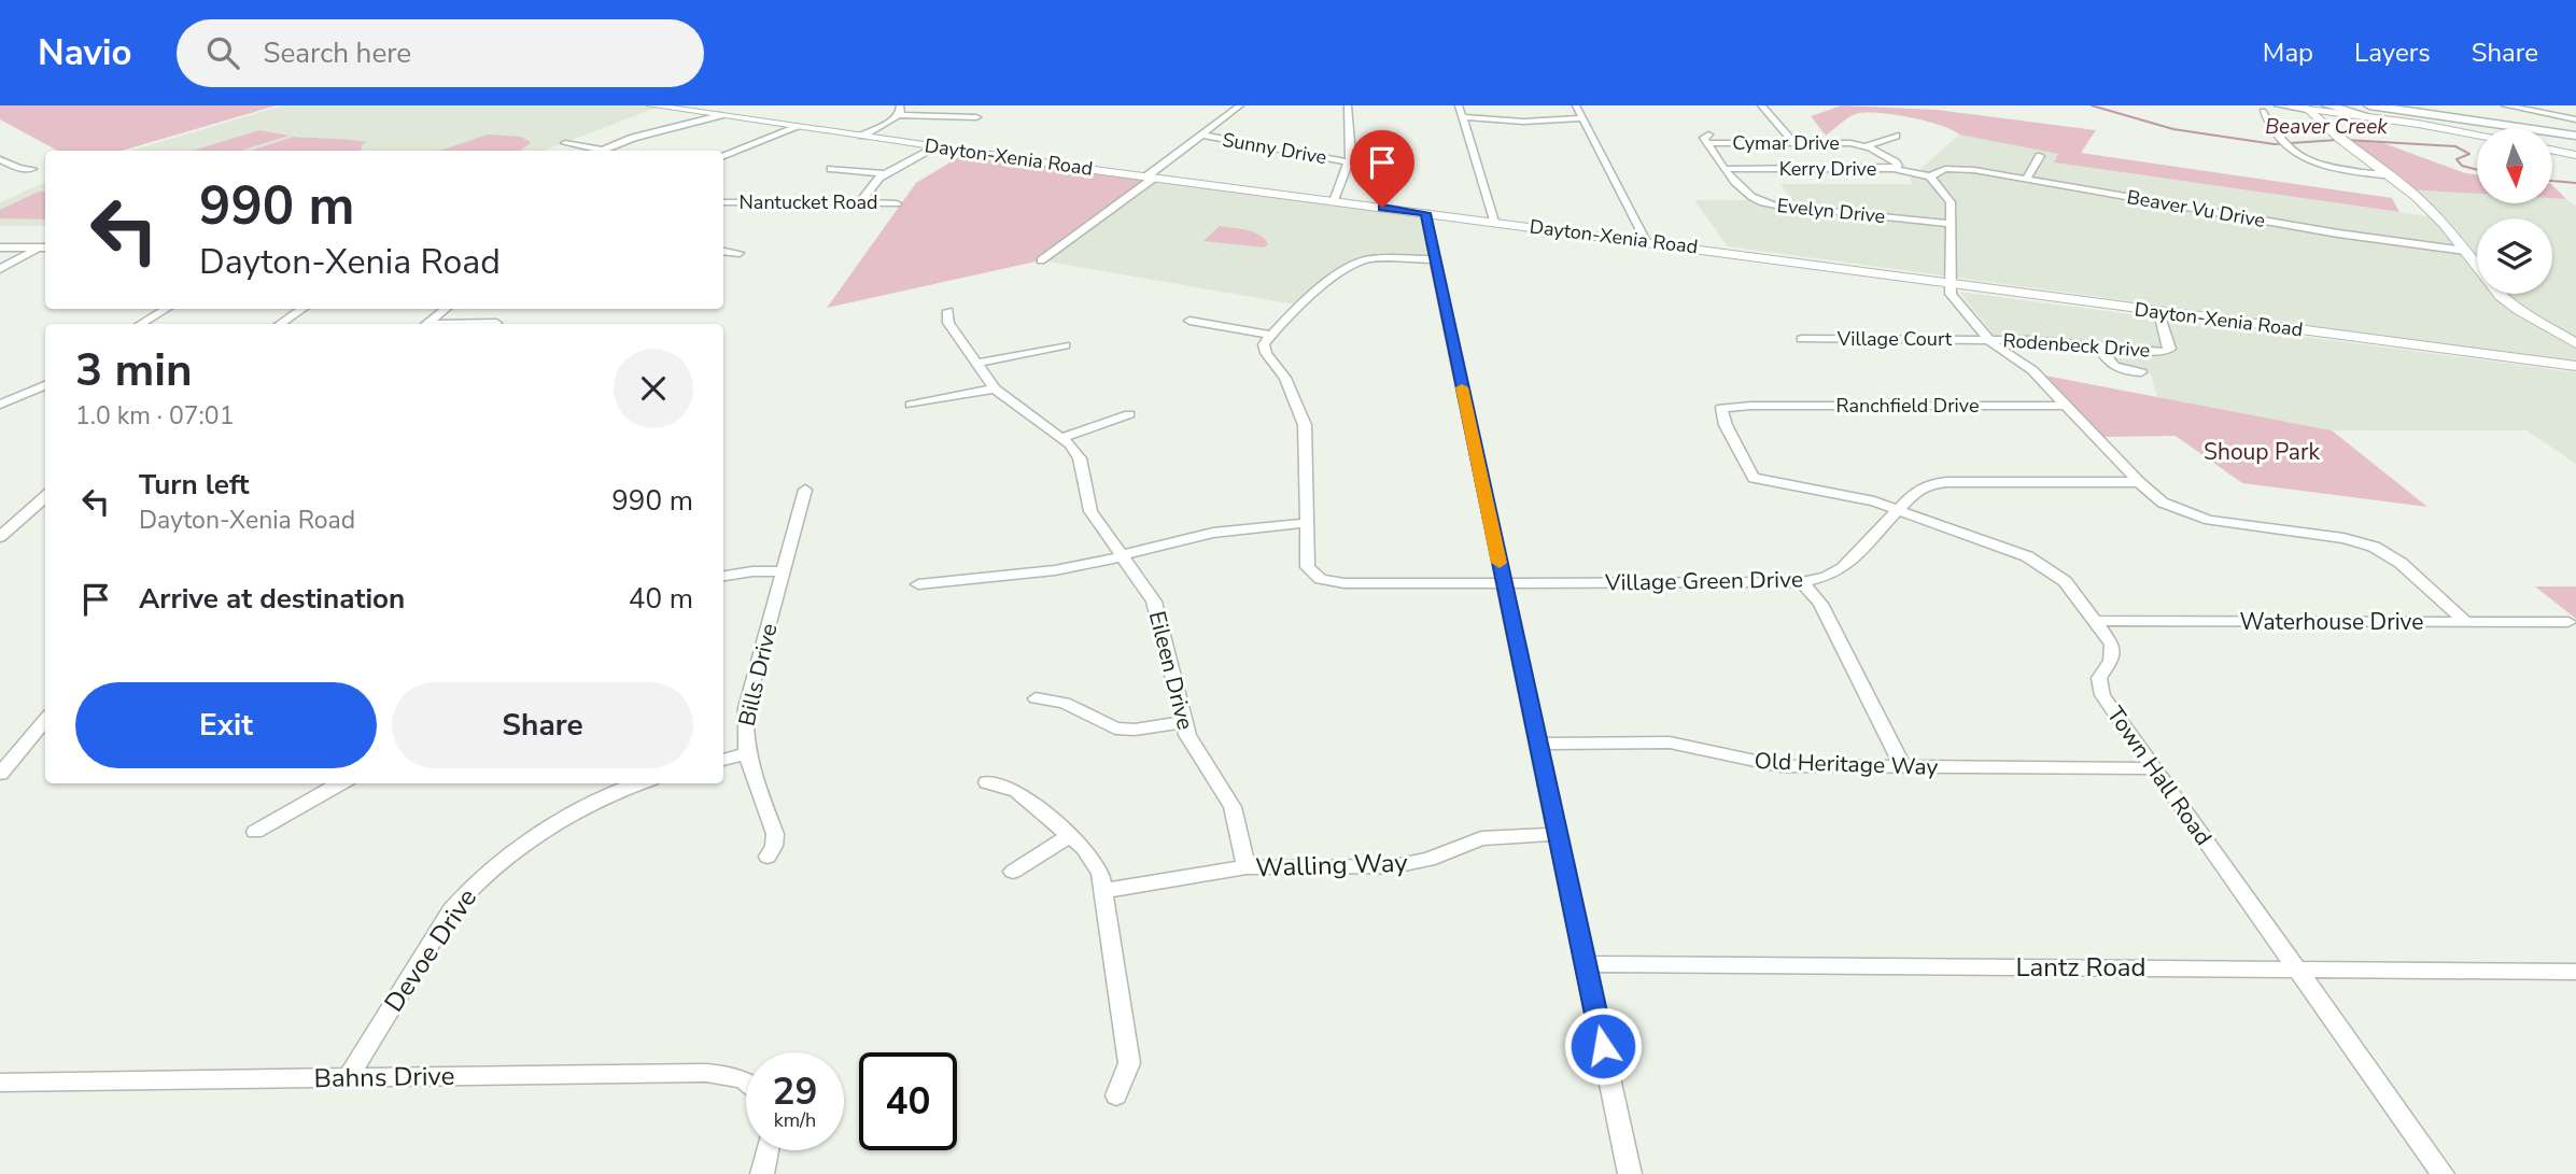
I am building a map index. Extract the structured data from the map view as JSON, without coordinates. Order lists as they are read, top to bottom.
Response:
{
  "streets": {
    "main road": ["Dayton-Xenia Road"],
    "street": [
      "Cymar Drive",
      "Sunny Drive",
      "Kerry Drive",
      "Nantucket Road",
      "Beaver Vu Drive",
      "Evelyn Drive",
      "Village Court",
      "Rodenbeck Drive",
      "Ranchfield Drive",
      "Village Green Drive",
      "Waterhouse Drive",
      "Eileen Drive",
      "Bills Drive",
      "Old Heritage Way",
      "Town Hall Road",
      "Walling Way",
      "Devoe Drive",
      "Lantz Road",
      "Bahns Drive"
    ]
  },
  "crossings": [
    ["Cymar Drive", "Kerry Drive"],
    ["Cymar Drive", "Evelyn Drive"],
    ["Dayton-Xenia Road", "Rodenbeck Drive"],
    ["Kerry Drive", "Beaver Vu Drive"],
    ["Kerry Drive", "Evelyn Drive"],
    ["Village Court", "Rodenbeck Drive"],
    ["Ranchfield Drive", "Town Hall Road"],
    ["Village Green Drive", "Town Hall Road"],
    ["Waterhouse Drive", "Town Hall Road"],
    ["Eileen Drive", "Walling Way"],
    ["Old Heritage Way", "Town Hall Road"],
    ["Town Hall Road", "Lantz Road"],
    ["Devoe Drive", "Bahns Drive"]
  ],
  "water": ["Beaver Creek"],
  "parks": ["Shoup Park"],
  "north": "bottom",
  "page": {
    "header": "Navio",
    "search": "Search here",
    "nav": ["Map", "Layers", "Share"],
    "turn": ["990 m", "Dayton-Xenia Road"],
    "heading": ["3 min", "1.0 km · 07:01"],
    "list": [
      {
        "name": "Turn left",
        "note": "Dayton-Xenia Road",
        "value": "990 m"
      },
      {
        "name": "Arrive at destination",
        "value": "40 m"
      }
    ],
    "buttons": ["Exit", "Share"],
    "speed": "29 km/h",
    "limit": "40"
  }
}
